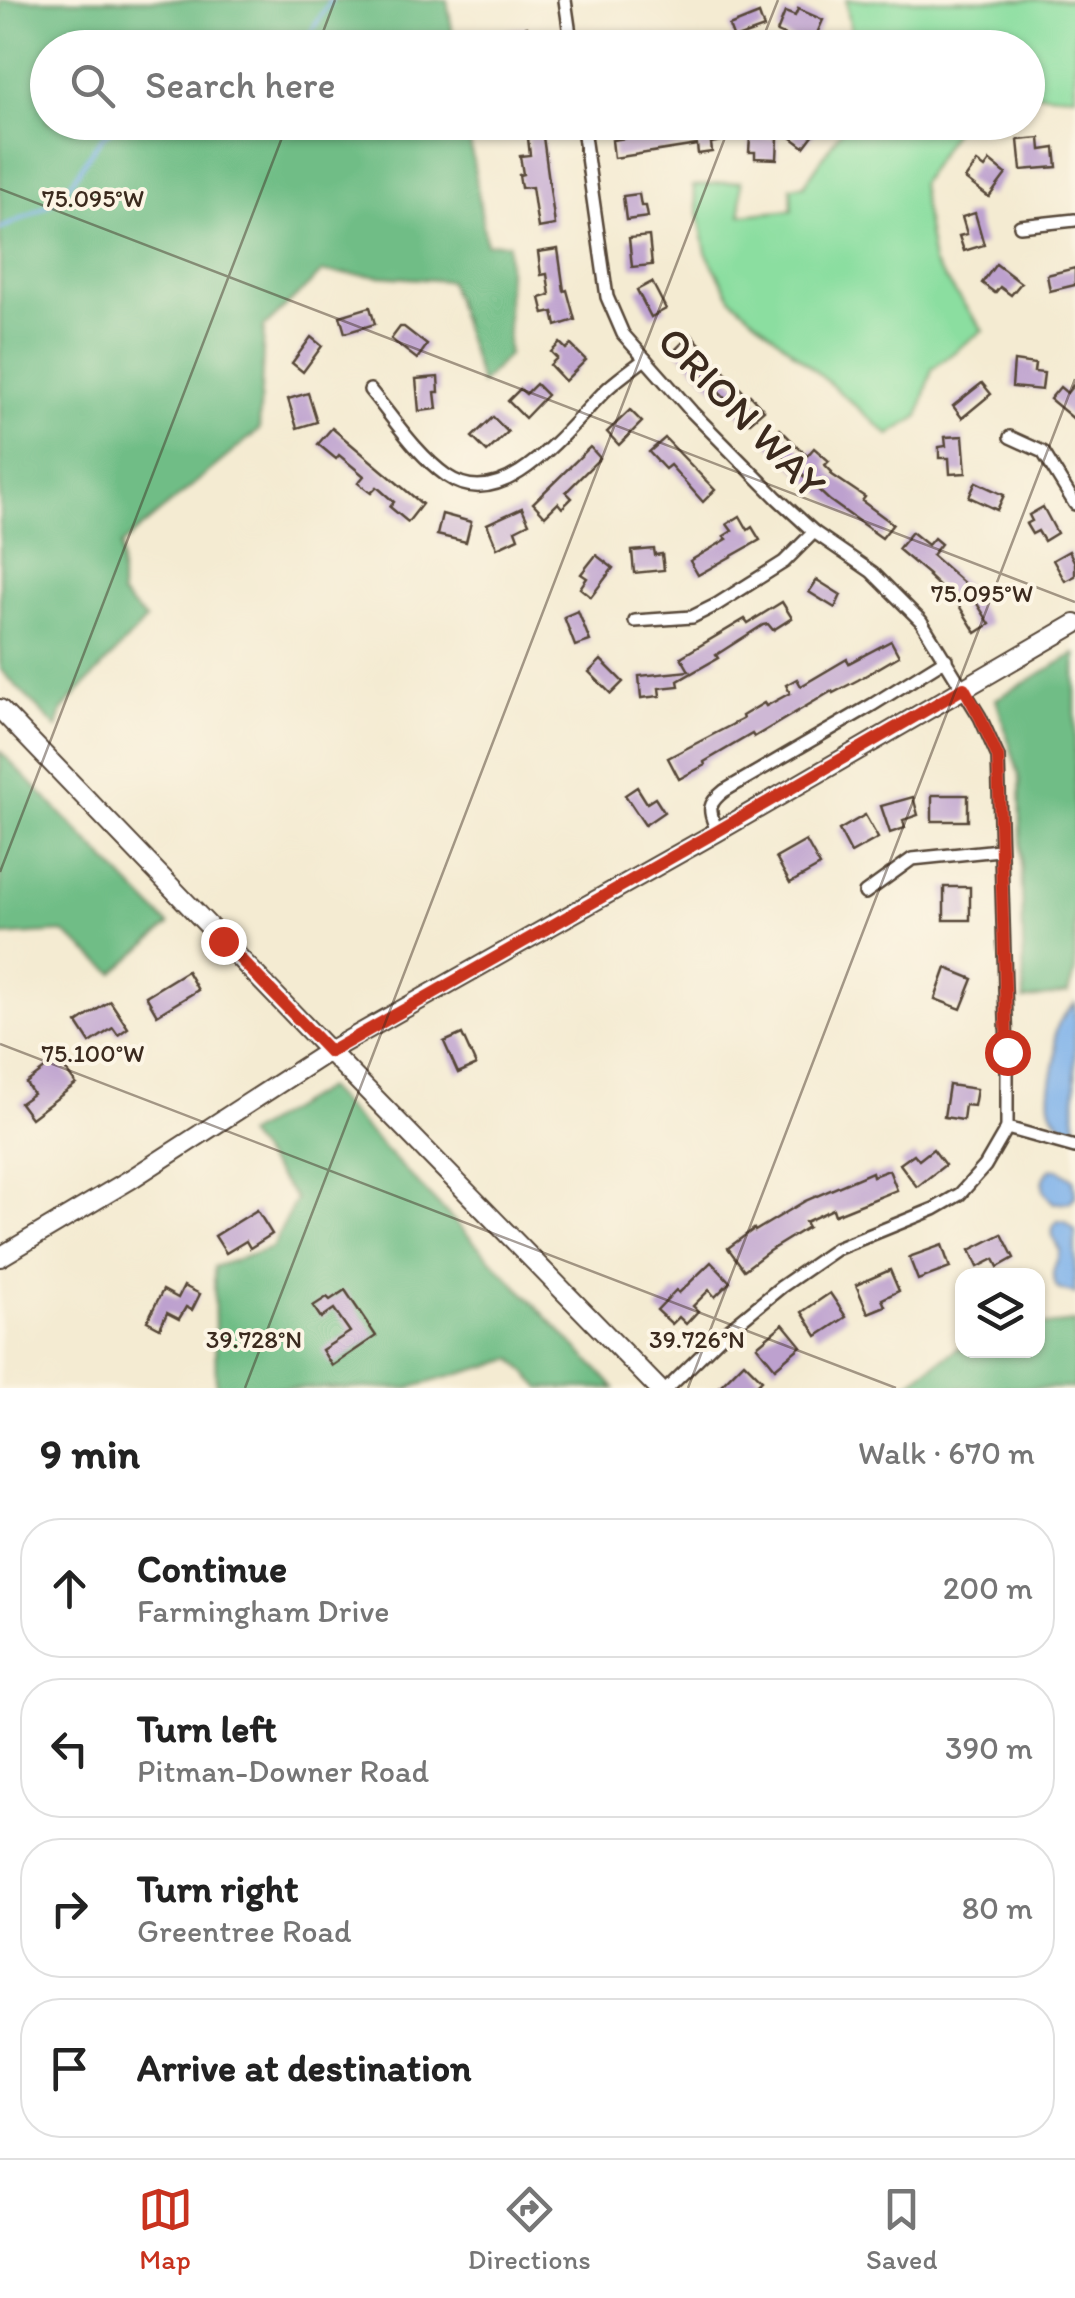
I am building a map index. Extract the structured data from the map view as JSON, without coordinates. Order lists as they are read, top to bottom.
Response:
{
  "streets": {
    "street": ["ORION WAY"]
  },
  "page": {
    "search": "Search here",
    "heading": ["9 min", "Walk · 670 m"],
    "list": [
      ["Continue", "Farmingham Drive", "200 m"],
      ["Turn left", "Pitman-Downer Road", "390 m"],
      ["Turn right", "Greentree Road", "80 m"],
      "Arrive at destination"
    ],
    "nav": ["Map", "Directions", "Saved"]
  },
  "coordinates": [
    "75.095°W",
    "75.100°W",
    "39.728°N",
    "39.726°N"
  ]
}
